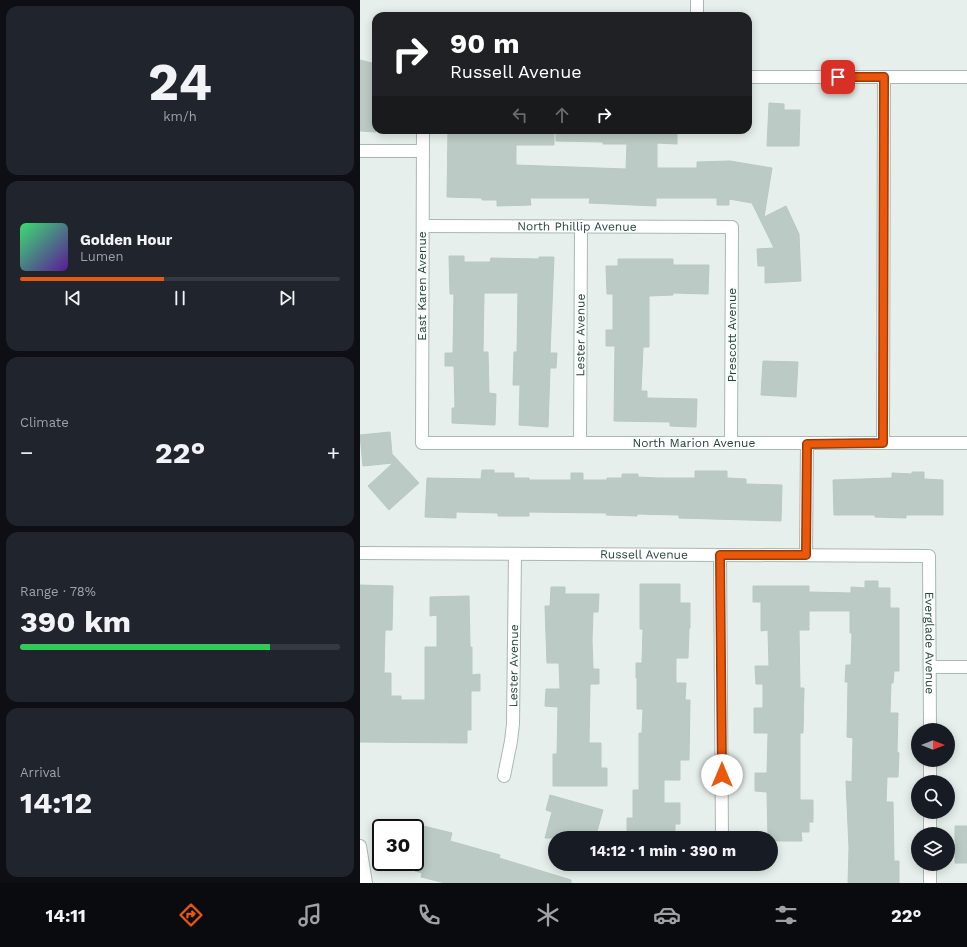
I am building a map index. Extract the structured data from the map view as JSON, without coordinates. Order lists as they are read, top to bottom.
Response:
{
  "streets": {
    "street": [
      "North Phillip Avenue",
      "East Karen Avenue",
      "Lester Avenue",
      "Prescott Avenue",
      "North Marion Avenue",
      "Russell Avenue",
      "Everglade Avenue"
    ]
  },
  "crossings": [
    ["North Phillip Avenue", "East Karen Avenue"],
    ["North Phillip Avenue", "Lester Avenue"],
    ["North Phillip Avenue", "Prescott Avenue"],
    ["East Karen Avenue", "North Marion Avenue"],
    ["Lester Avenue", "North Marion Avenue"],
    ["Lester Avenue", "Russell Avenue"],
    ["Prescott Avenue", "North Marion Avenue"],
    ["Russell Avenue", "Everglade Avenue"]
  ],
  "north": "right",
  "page": {
    "tile": [
      ["24", "km/h"],
      "Climate",
      ["Range · 78%", "390 km"],
      ["Arrival", "14:12"]
    ],
    "turn": ["90 m", "Russell Avenue"],
    "song": ["Golden Hour", "Lumen"],
    "heat": ["−", "22°", "+"],
    "limit": "30",
    "trip": "14:12 · 1 min · 390 m",
    "tabs": ["14:11", "22°"]
  }
}
